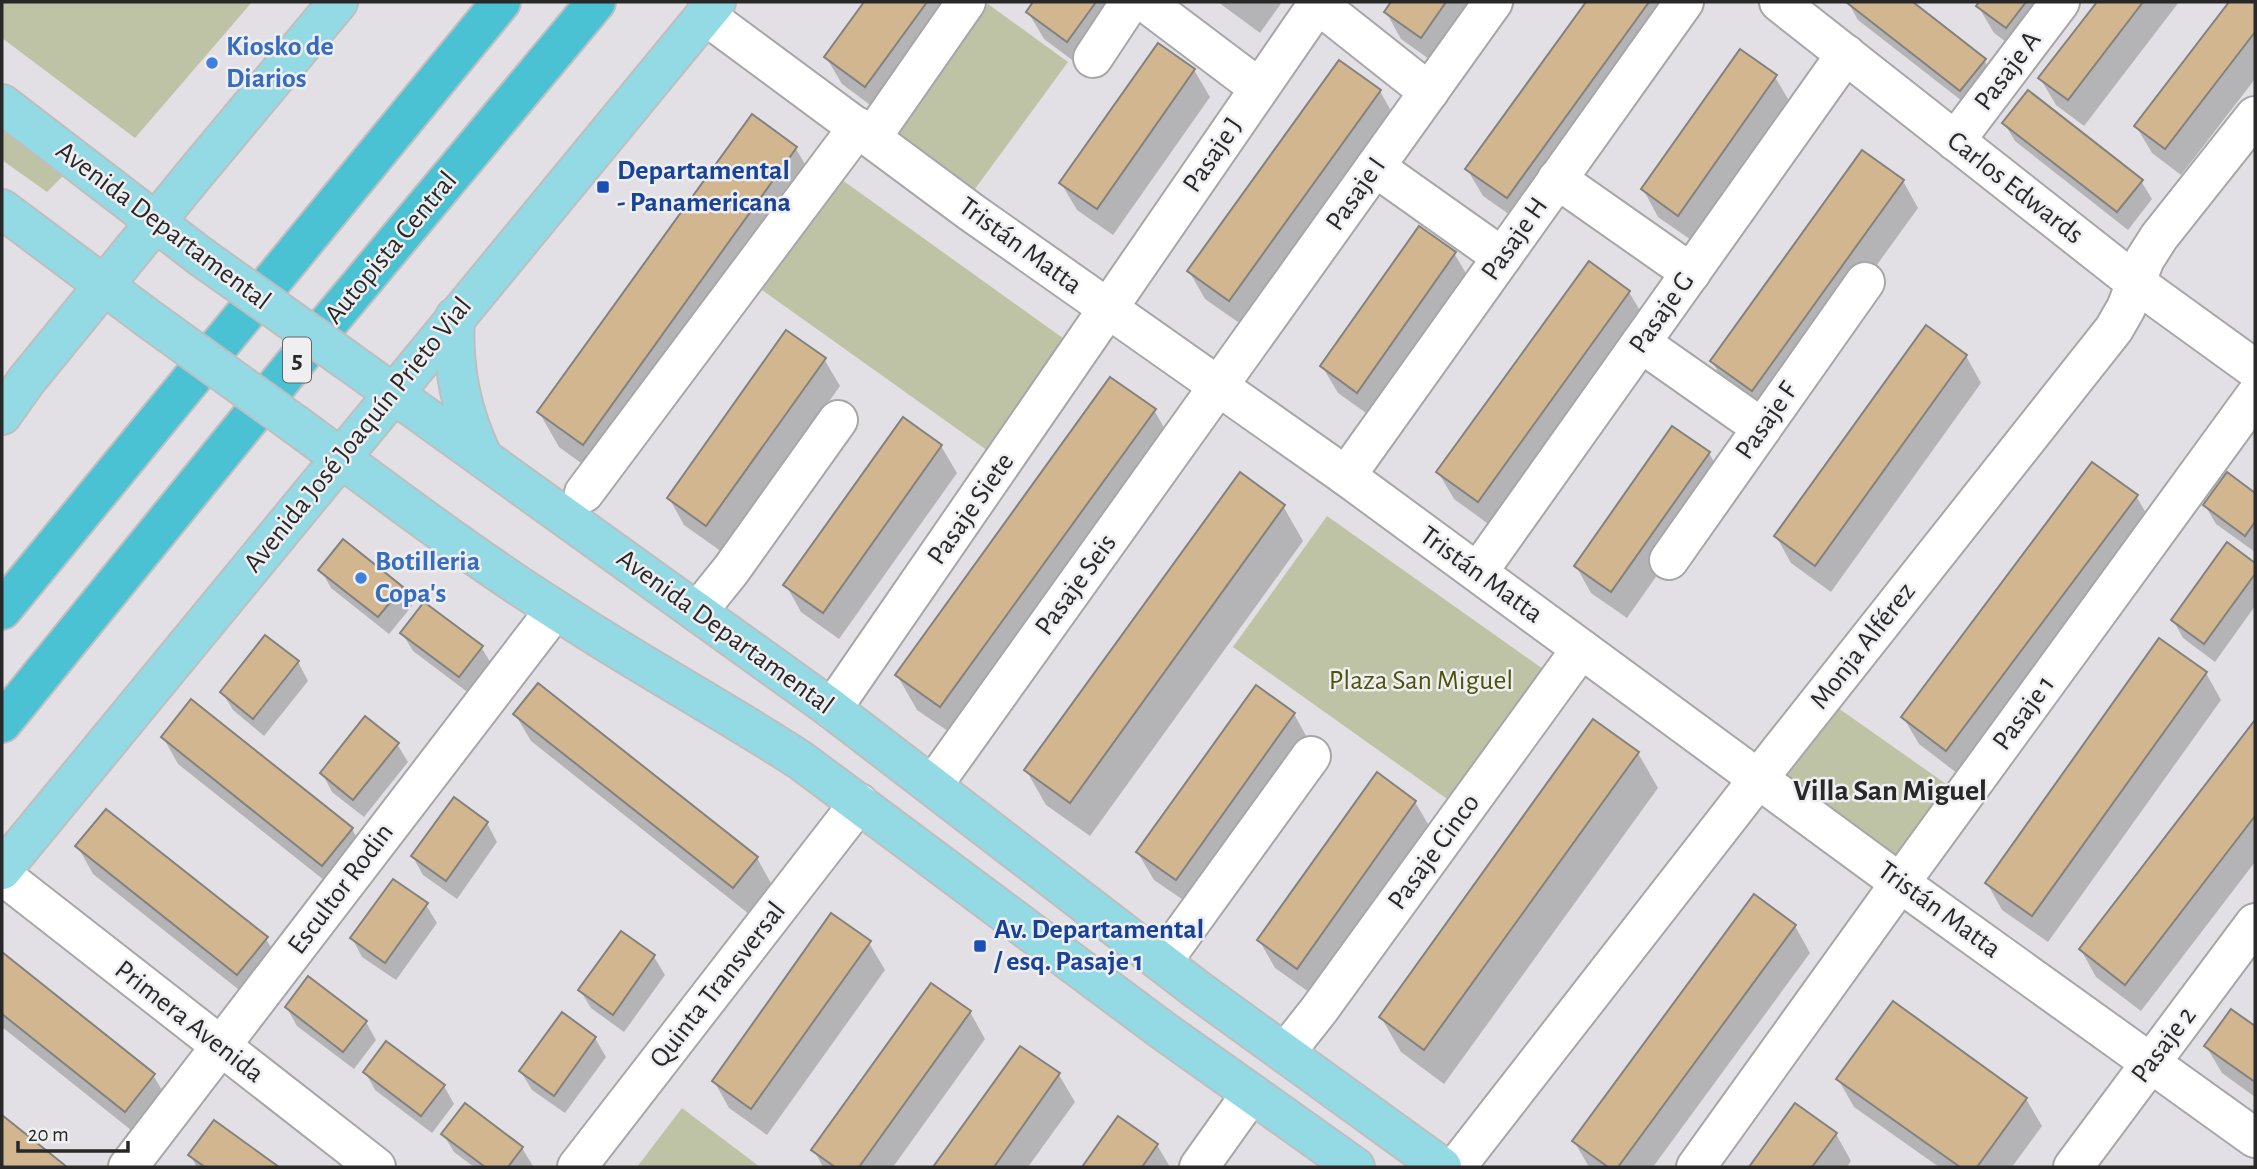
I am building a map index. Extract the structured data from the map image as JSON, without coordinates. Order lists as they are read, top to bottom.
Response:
{
  "streets": {
    "highway": ["Autopista Central", "5"],
    "main road": ["Avenida Departamental", "Avenida José Joaquín Prieto Vial"],
    "street": [
      "Pasaje A",
      "Pasaje J",
      "Carlos Edwards",
      "Pasaje I",
      "Pasaje H",
      "Tristán Matta",
      "Pasaje G",
      "Pasaje F",
      "Pasaje Siete",
      "Pasaje Seis",
      "Monja Alférez",
      "Pasaje 1",
      "Pasaje Cinco",
      "Escultor Rodin",
      "Quinta Transversal",
      "Primera Avenida",
      "Pasaje 2"
    ]
  },
  "crossings": [
    ["Pasaje A", "Carlos Edwards"],
    ["Pasaje J", "Tristán Matta"],
    ["Pasaje J", "Pasaje Siete"],
    ["Carlos Edwards", "Pasaje G"],
    ["Carlos Edwards", "Monja Alférez"],
    ["Pasaje I", "Tristán Matta"],
    ["Pasaje I", "Pasaje Seis"],
    ["Avenida Departamental", "Avenida José Joaquín Prieto Vial"],
    ["Avenida Departamental", "Pasaje Siete"],
    ["Avenida Departamental", "Pasaje Seis"],
    ["Avenida Departamental", "Pasaje Cinco"],
    ["Pasaje H", "Tristán Matta"],
    ["Tristán Matta", "Pasaje G"],
    ["Tristán Matta", "Avenida José Joaquín Prieto Vial"],
    ["Tristán Matta", "Pasaje Siete"],
    ["Tristán Matta", "Pasaje Seis"],
    ["Tristán Matta", "Monja Alférez"],
    ["Tristán Matta", "Pasaje 1"],
    ["Tristán Matta", "Pasaje Cinco"],
    ["Tristán Matta", "Pasaje 2"],
    ["Avenida José Joaquín Prieto Vial", "Primera Avenida"],
    ["Escultor Rodin", "Primera Avenida"]
  ],
  "districts": ["Villa San Miguel"],
  "parks": ["Plaza San Miguel"],
  "places": {
    "other": ["Kiosko de Diarios", "Botilleria Copa's"],
    "transit": ["Departamental - Panamericana", "Av. Departamental / esq. Pasaje 1"]
  },
  "scale_bar": "20 m"
}
